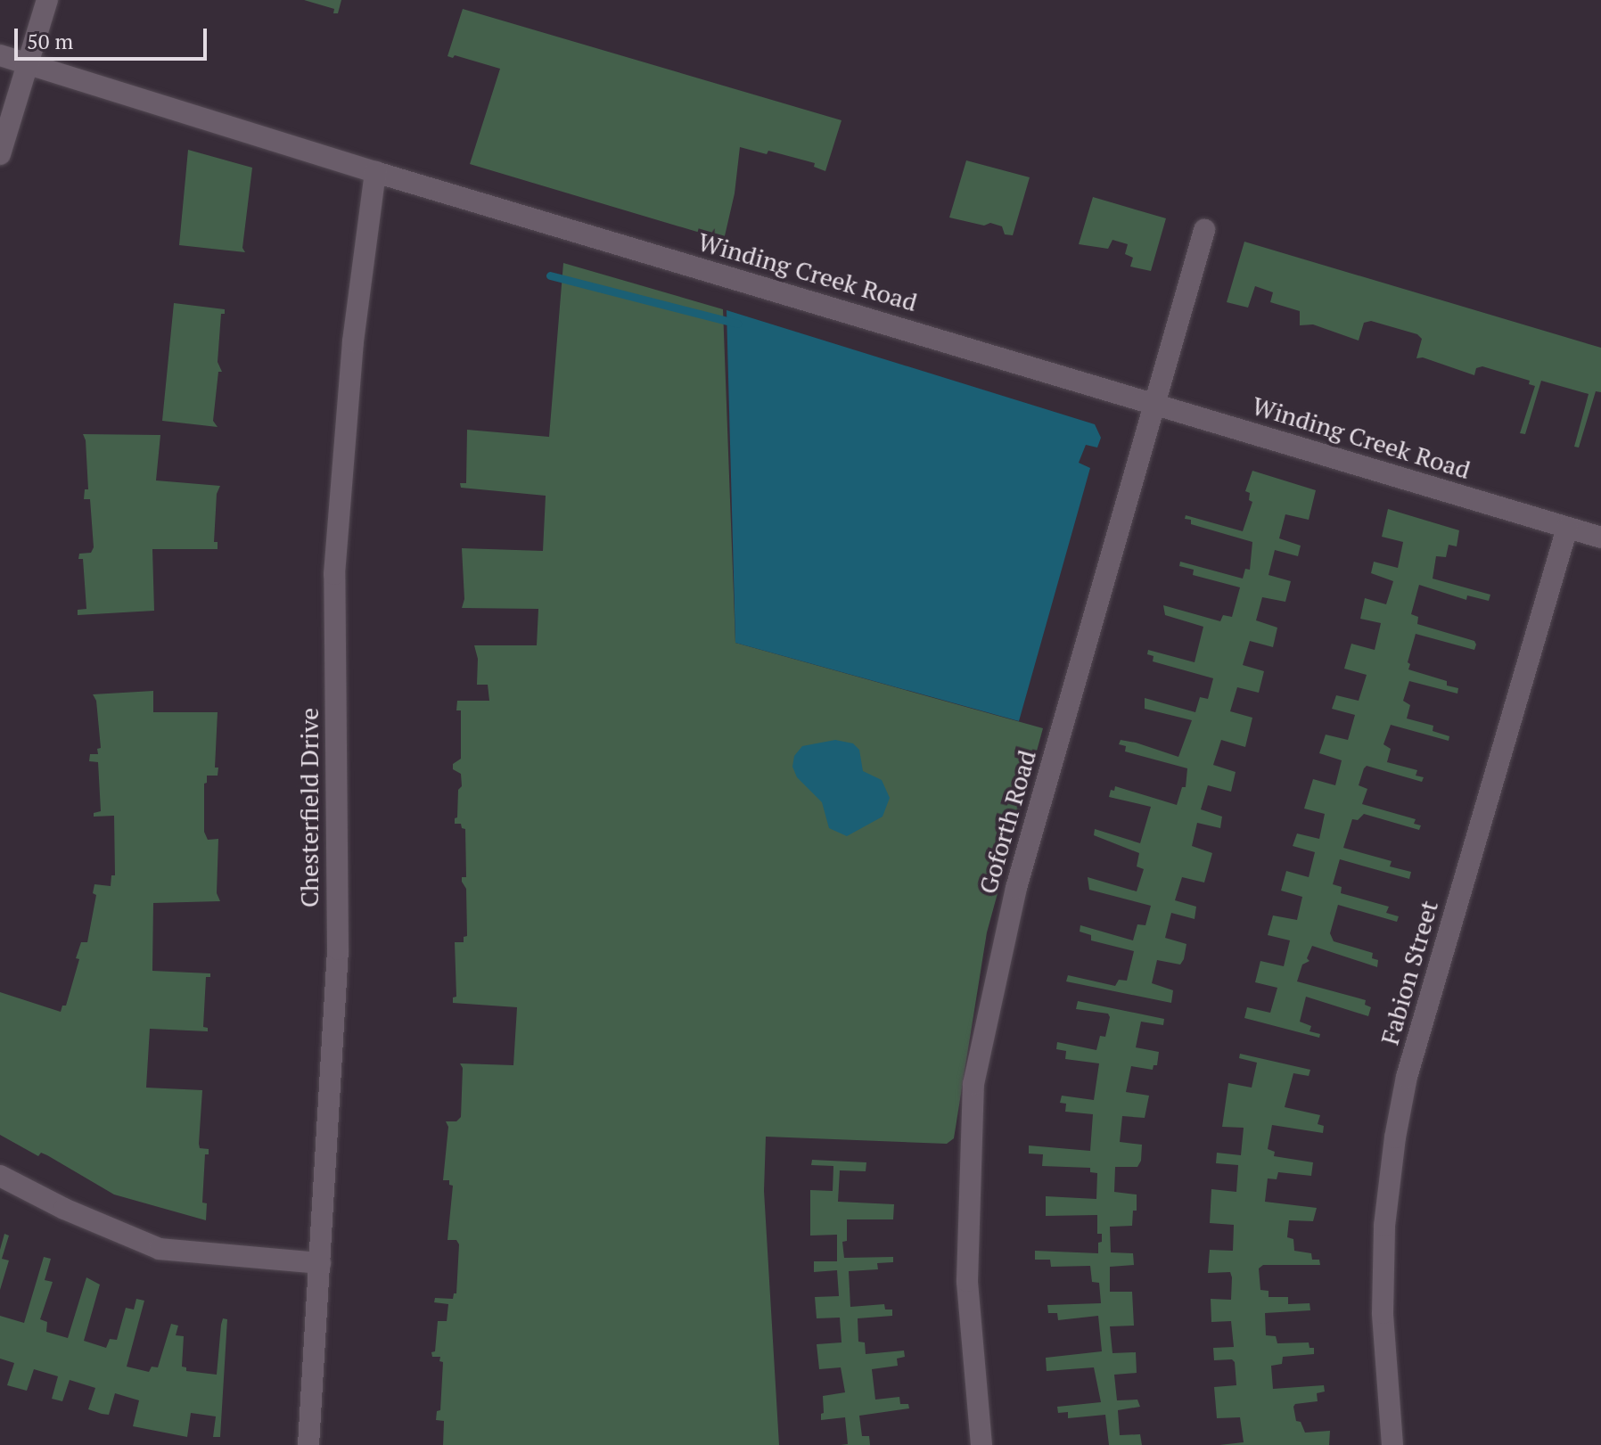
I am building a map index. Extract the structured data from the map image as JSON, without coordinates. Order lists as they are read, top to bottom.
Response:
{
  "streets": {
    "street": [
      "Winding Creek Road",
      "Chesterfield Drive",
      "Goforth Road",
      "Fabion Street"
    ]
  },
  "crossings": [
    ["Winding Creek Road", "Chesterfield Drive"],
    ["Winding Creek Road", "Goforth Road"],
    ["Winding Creek Road", "Fabion Street"]
  ],
  "scale_bar": "50 m"
}
